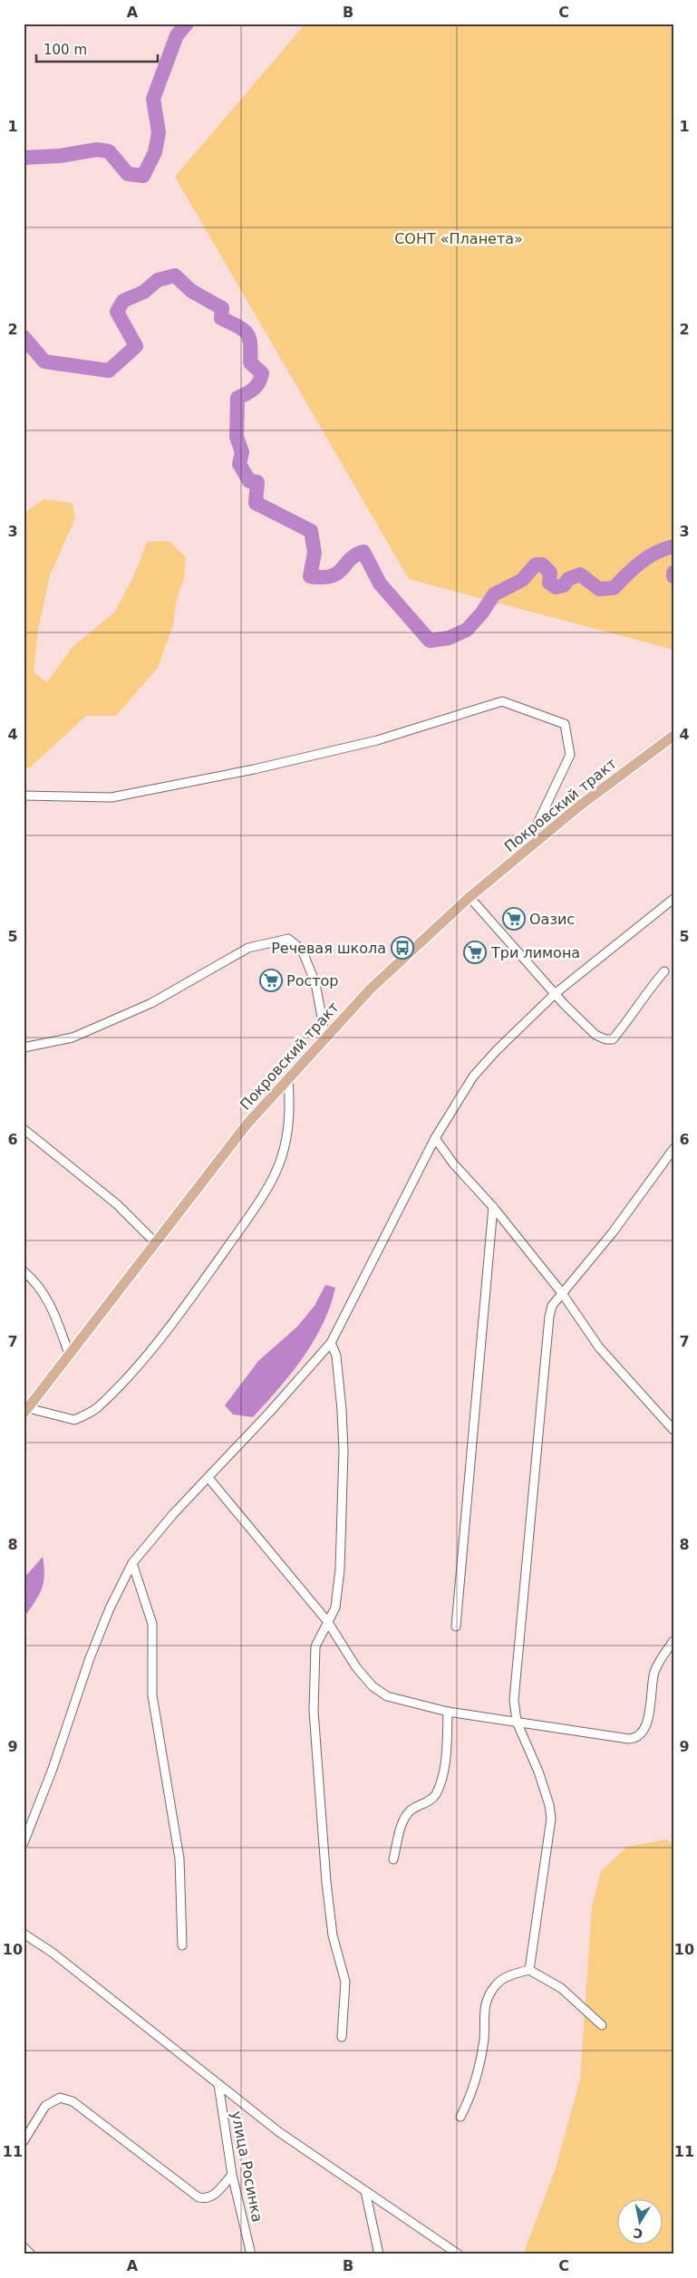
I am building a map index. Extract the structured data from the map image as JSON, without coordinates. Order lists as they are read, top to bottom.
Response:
{
  "streets": {
    "main road": ["Покровский тракт"],
    "street": ["улица Росинка"]
  },
  "parks": ["СОНТ «Планета»"],
  "places": {
    "supermarket": ["Оазис", "Три лимона", "Ростор"],
    "bus stop": ["Речевая школа"]
  },
  "scale_bar": "100 m",
  "north": "bottom",
  "grid": {
    "columns": ["A", "B", "C"],
    "rows": [
      "1",
      "2",
      "3",
      "4",
      "5",
      "6",
      "7",
      "8",
      "9",
      "10",
      "11"
    ]
  }
}
